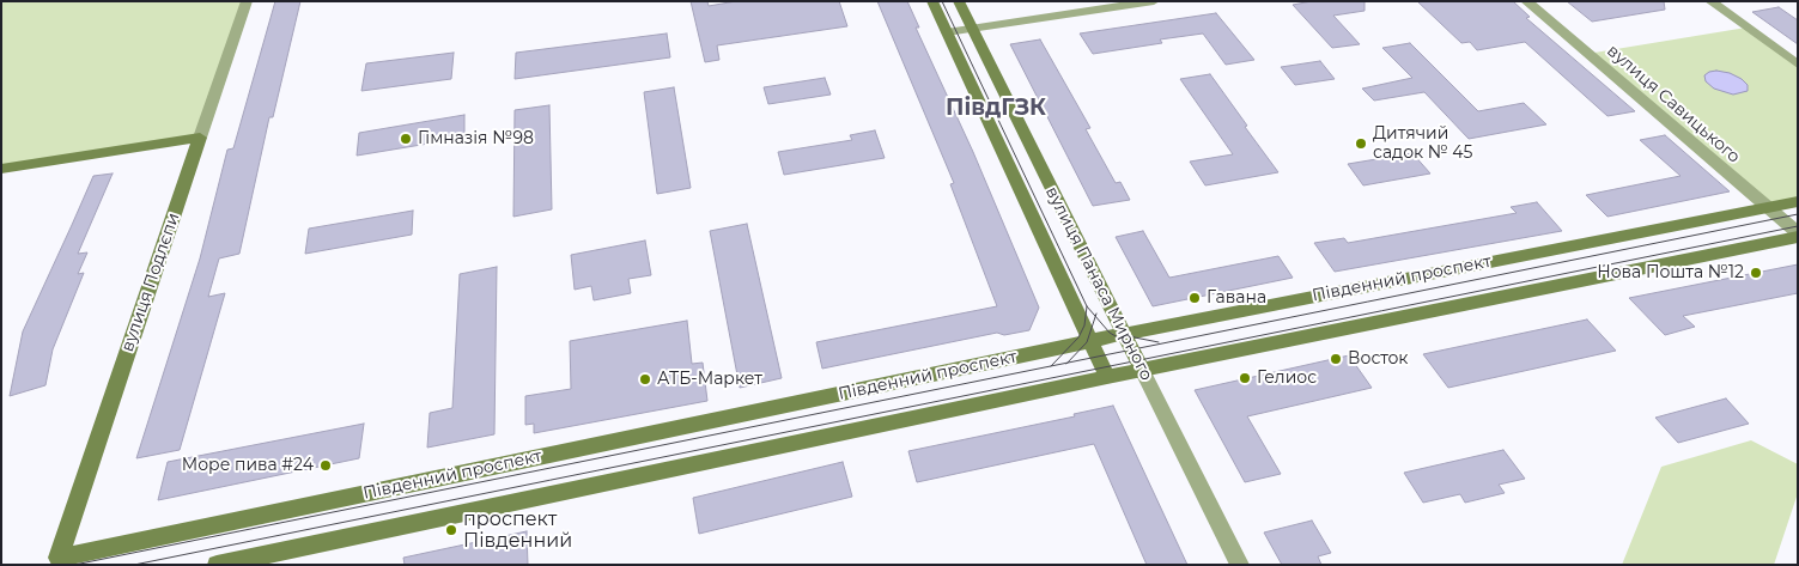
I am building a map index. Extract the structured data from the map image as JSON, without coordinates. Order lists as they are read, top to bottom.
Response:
{
  "streets": {
    "main road": ["Південний проспект", "вулиця Подлєпи", "вулиця Панаса Мирного"],
    "street": ["вулиця Савицького"]
  },
  "crossings": [
    ["вулиця Савицького", "Південний проспект"],
    ["Південний проспект", "вулиця Подлєпи"],
    ["Південний проспект", "вулиця Панаса Мирного"]
  ],
  "districts": ["ПівдГЗК"],
  "places": [
    "Гімназія №98",
    "Дитячий садок № 45",
    "Нова Пошта №12",
    "Гавана",
    "Восток",
    "Гелиос",
    "АТБ-Маркет",
    "Море пива #24",
    "проспект Південний"
  ]
}
